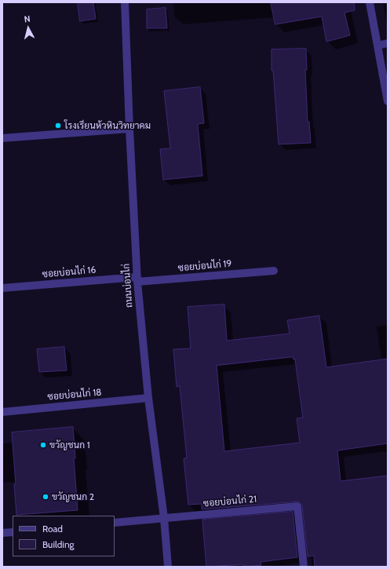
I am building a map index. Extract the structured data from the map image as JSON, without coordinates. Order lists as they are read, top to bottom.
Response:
{
  "streets": {
    "street": [
      "ซอยบ่อนไก่ 19",
      "ซอยบ่อนไก่ 16",
      "ถนนบ่อนไก่",
      "ซอยบ่อนไก่ 18",
      "ซอยบ่อนไก่ 21"
    ]
  },
  "crossings": [
    ["ซอยบ่อนไก่ 19", "ซอยบ่อนไก่ 16"],
    ["ซอยบ่อนไก่ 19", "ถนนบ่อนไก่"],
    ["ซอยบ่อนไก่ 16", "ถนนบ่อนไก่"],
    ["ถนนบ่อนไก่", "ซอยบ่อนไก่ 18"],
    ["ถนนบ่อนไก่", "ซอยบ่อนไก่ 21"]
  ],
  "places": ["โรงเรียนห้วหินวิทยาคม", "ขวัญชนก 1", "ขวัญชนก 2"],
  "legend": ["Road", "Building"],
  "north": "top"
}
